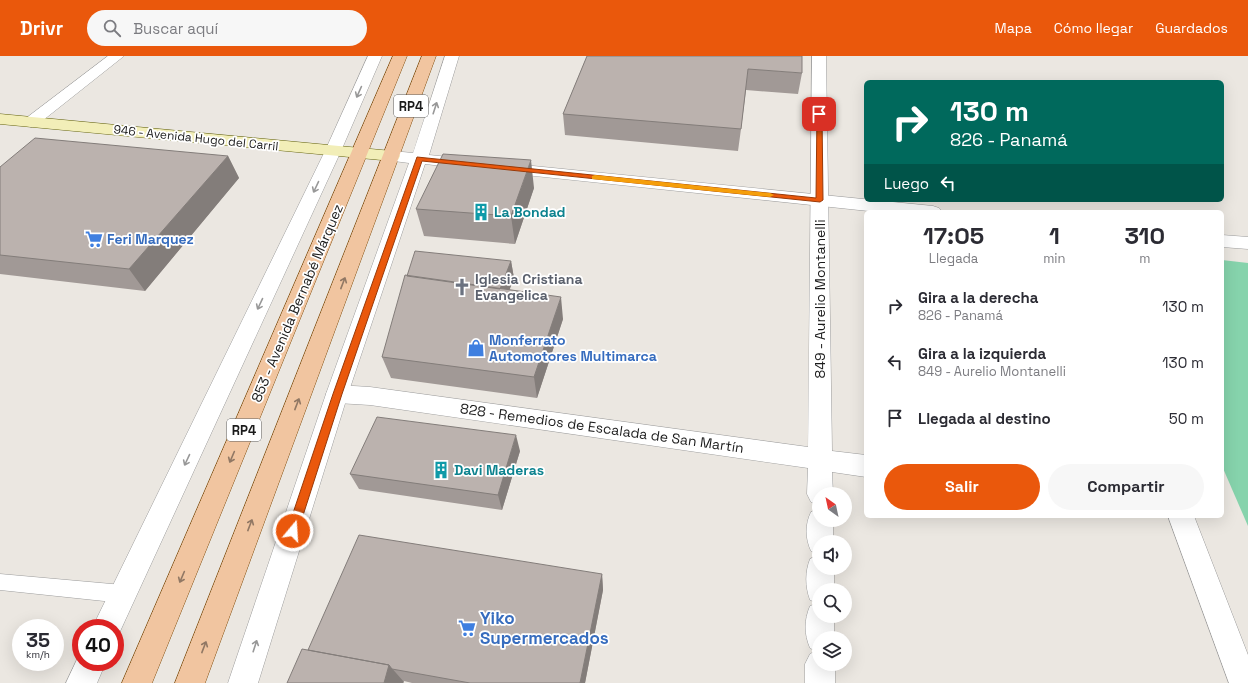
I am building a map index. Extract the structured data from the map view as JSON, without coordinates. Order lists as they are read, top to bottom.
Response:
{
  "streets": {
    "main road": ["RP4", "946 - Avenida Hugo del Carril", "853 - Avenida Bernabé Márquez"],
    "street": ["849 - Aurelio Montanelli", "828 - Remedios de Escalada de San Martín"]
  },
  "crossings": [
    ["RP4", "946 - Avenida Hugo del Carril"],
    ["946 - Avenida Hugo del Carril", "853 - Avenida Bernabé Márquez"],
    ["849 - Aurelio Montanelli", "828 - Remedios de Escalada de San Martín"]
  ],
  "places": {
    "building": ["La Bondad", "Davi Maderas"],
    "supermarket": ["Feri Marquez", "Yiko Supermercados"],
    "church": ["Iglesia Cristiana Evangelica"],
    "shop": ["Monferrato Automotores Multimarca"]
  },
  "north": "top left",
  "page": {
    "header": "Drivr",
    "search": "Buscar aquí",
    "nav": ["Mapa", "Cómo llegar", "Guardados"],
    "turn": ["130 m", "826 - Panamá"],
    "then": "Luego",
    "eta": [
      "17:05",
      "Llegada",
      "1",
      "min",
      "310",
      "m"
    ],
    "list": [
      {
        "name": "Gira a la derecha",
        "note": "826 - Panamá",
        "value": "130 m"
      },
      {
        "name": "Gira a la izquierda",
        "note": "849 - Aurelio Montanelli",
        "value": "130 m"
      },
      {
        "name": "Llegada al destino",
        "value": "50 m"
      }
    ],
    "buttons": ["Salir", "Compartir"],
    "speed": "35 km/h",
    "limit": "40"
  }
}
